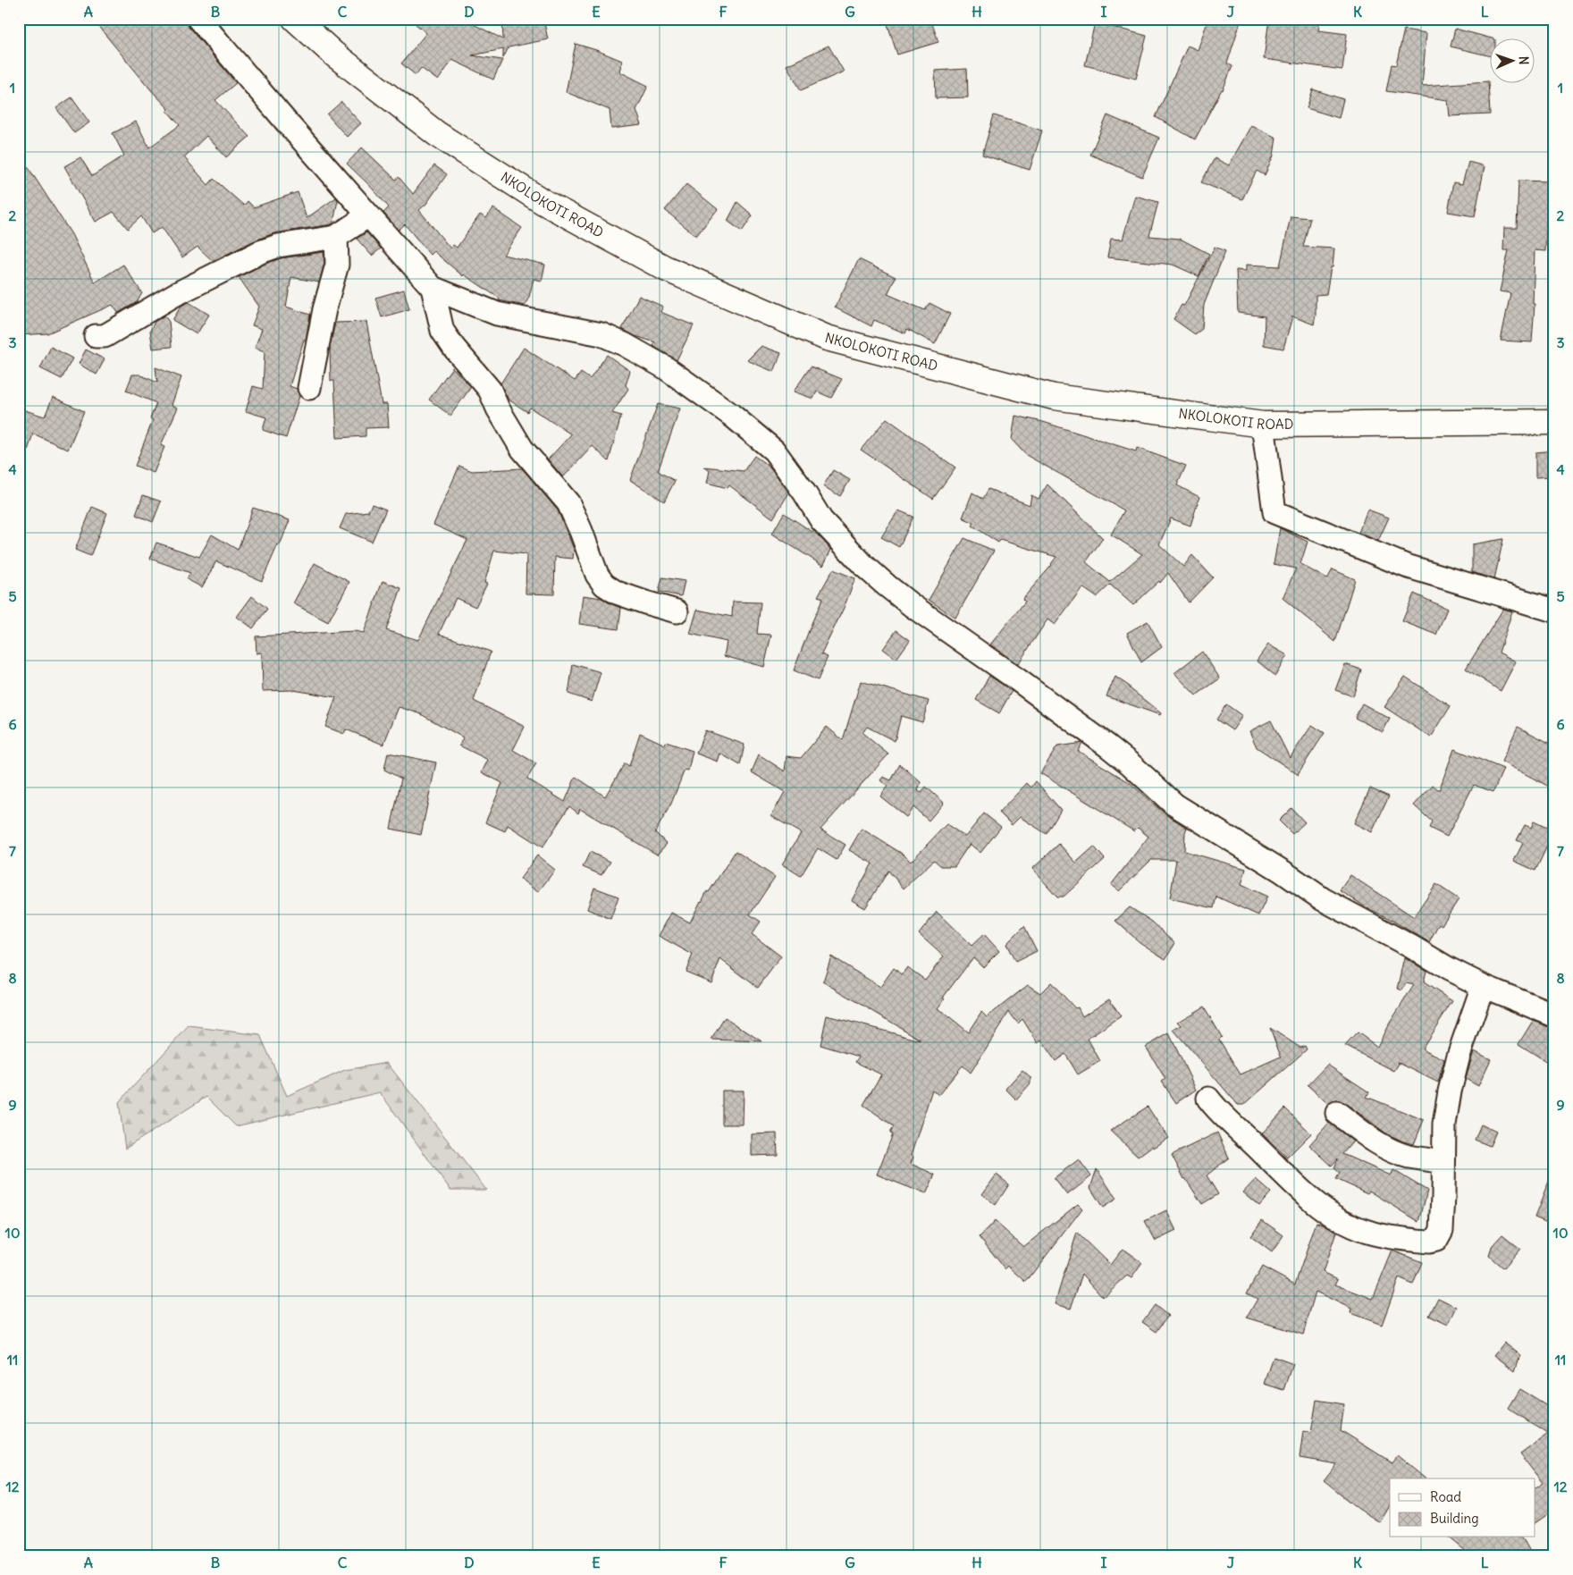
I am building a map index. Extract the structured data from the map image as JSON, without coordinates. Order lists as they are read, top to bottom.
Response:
{
  "streets": {
    "main road": ["NKOLOKOTI ROAD"]
  },
  "legend": ["Road", "Building"],
  "north": "right",
  "grid": {
    "columns": [
      "A",
      "B",
      "C",
      "D",
      "E",
      "F",
      "G",
      "H",
      "I",
      "J",
      "K",
      "L"
    ],
    "rows": [
      "1",
      "2",
      "3",
      "4",
      "5",
      "6",
      "7",
      "8",
      "9",
      "10",
      "11",
      "12"
    ]
  }
}
